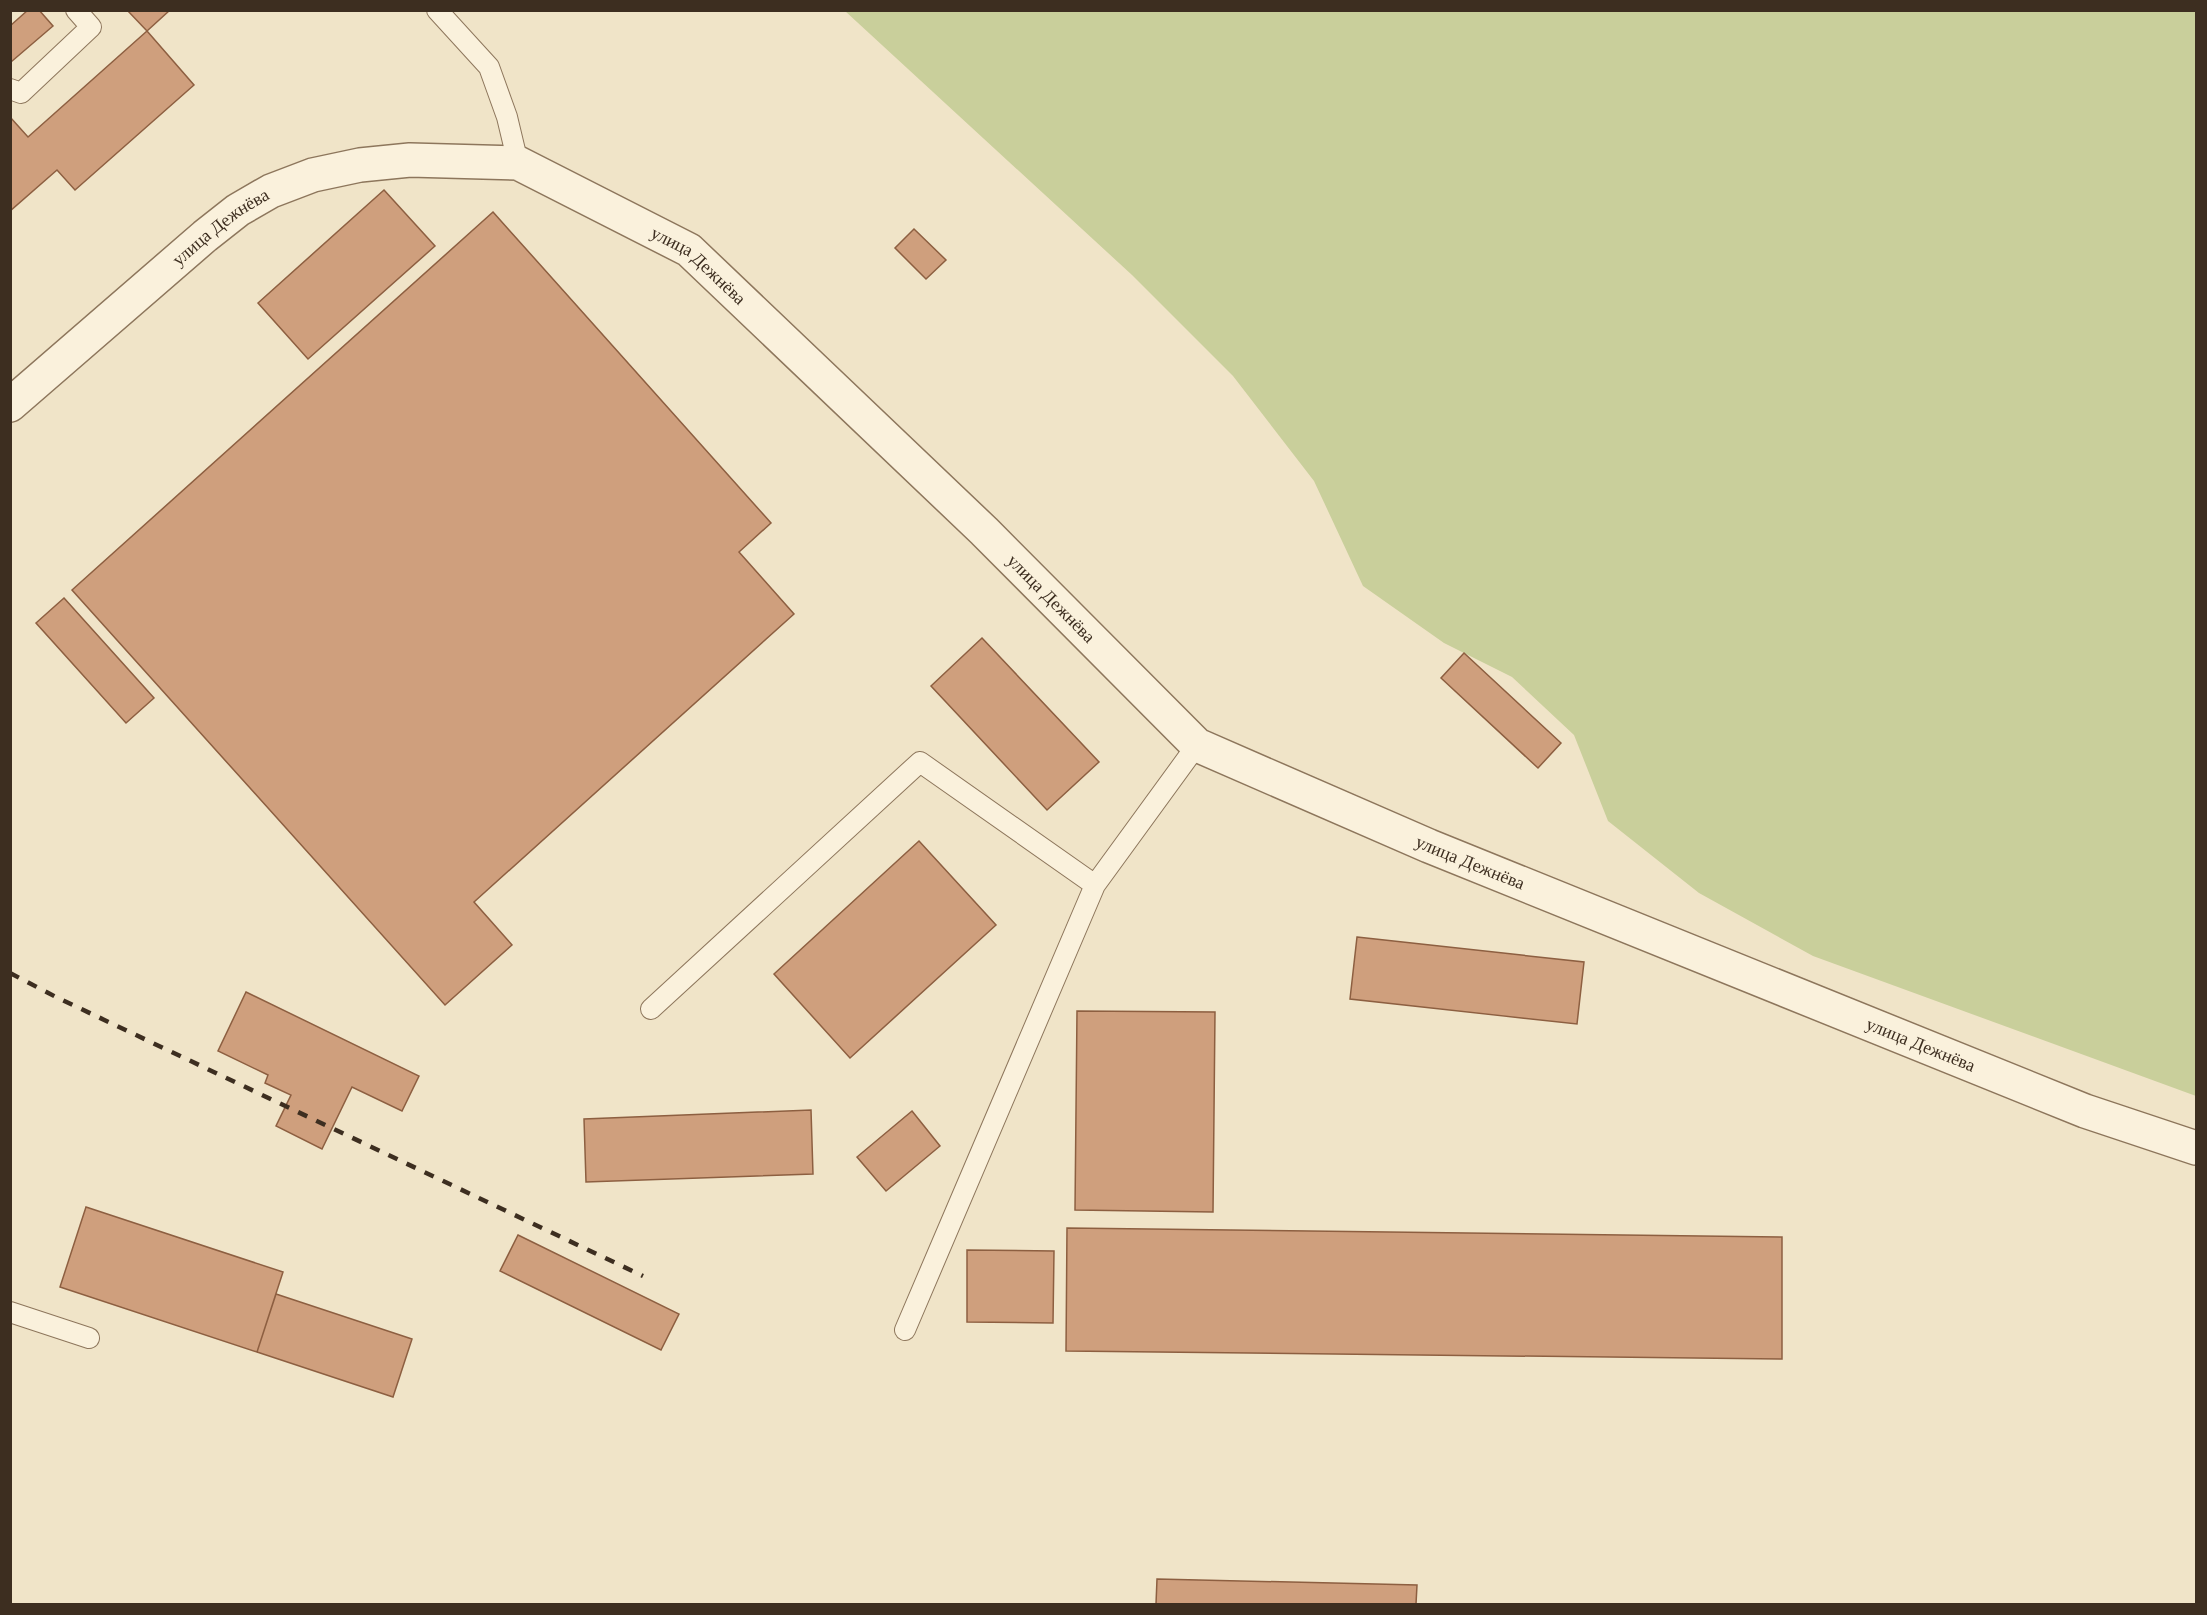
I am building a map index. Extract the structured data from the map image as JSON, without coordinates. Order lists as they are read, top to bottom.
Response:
{
  "streets": {
    "street": ["улица Дежнёва"]
  }
}
